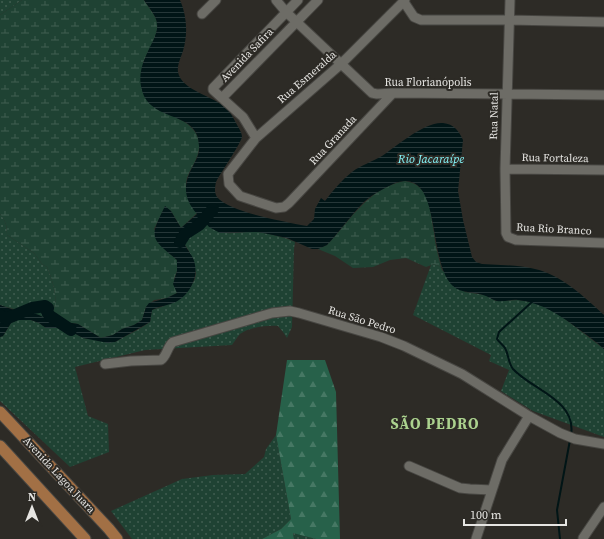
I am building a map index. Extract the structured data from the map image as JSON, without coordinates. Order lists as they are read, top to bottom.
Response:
{
  "streets": {
    "main road": ["Avenida Lagoa Juara"],
    "street": [
      "Avenida Safira",
      "Rua Esmeralda",
      "Rua Florianópolis",
      "Rua Natal",
      "Rua Granada",
      "Rua Fortaleza",
      "Rua Rio Branco",
      "Rua São Pedro"
    ]
  },
  "crossings": [
    ["Rua Esmeralda", "Rua Florianópolis"],
    ["Rua Esmeralda", "Rua Granada"],
    ["Rua Florianópolis", "Rua Natal"],
    ["Rua Florianópolis", "Rua Granada"],
    ["Rua Natal", "Rua Fortaleza"],
    ["Rua Natal", "Rua Rio Branco"]
  ],
  "districts": ["SÃO PEDRO"],
  "water": ["Rio Jacaraípe"],
  "scale_bar": "100 m",
  "north": "top"
}
